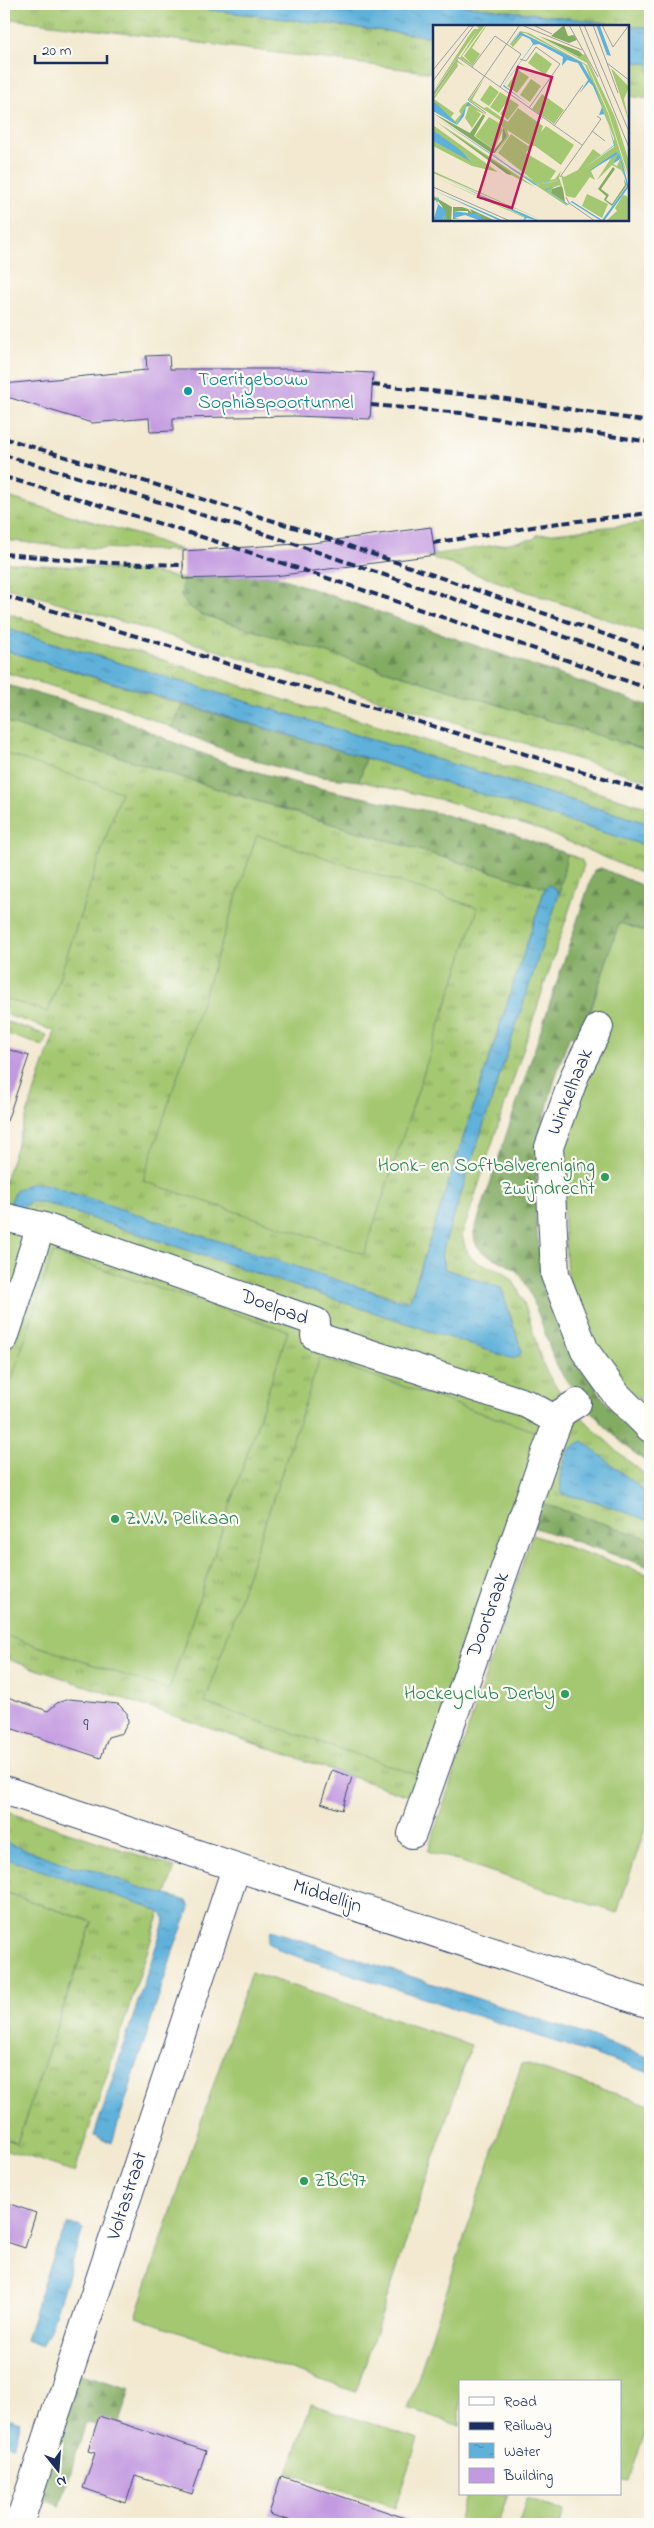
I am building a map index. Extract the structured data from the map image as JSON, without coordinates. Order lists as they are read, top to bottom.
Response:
{
  "streets": {
    "street": [
      "Winkelhaak",
      "Doelpad",
      "Doorbraak",
      "Middellijn",
      "Voltastraat"
    ]
  },
  "crossings": [
    ["Doelpad", "Doorbraak"],
    ["Middellijn", "Voltastraat"]
  ],
  "places": [
    "Toeritgebouw Sophiaspoortunnel",
    "Honk- en Softbalvereniging Zwijndrecht",
    "Z.V.V. Pelikaan",
    "Hockeyclub Derby",
    "ZBC'97"
  ],
  "house_numbers": ["9"],
  "legend": [
    "Road",
    "Railway",
    "Water",
    "Building"
  ],
  "scale_bar": "20 m",
  "north": "bottom"
}
